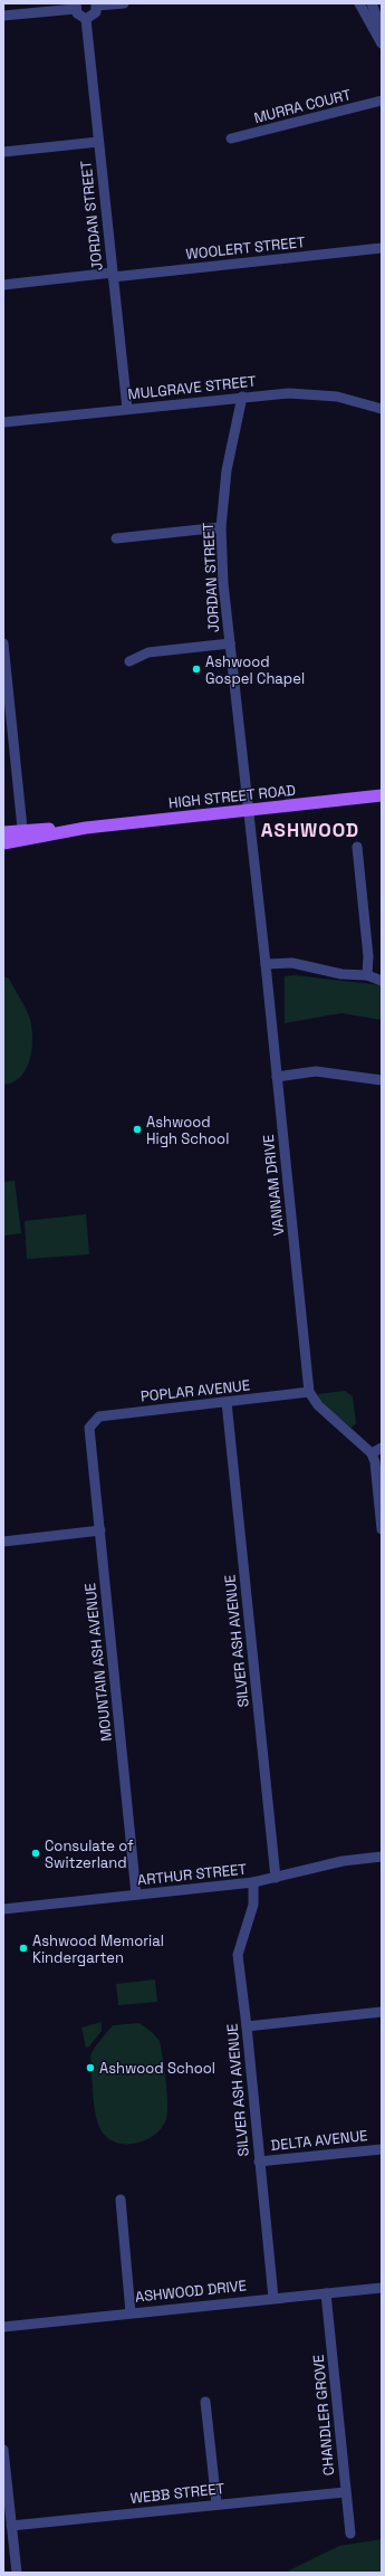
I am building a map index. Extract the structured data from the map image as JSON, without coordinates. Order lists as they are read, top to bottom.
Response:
{
  "streets": {
    "main road": ["HIGH STREET ROAD"],
    "street": [
      "MURRA COURT",
      "JORDAN STREET",
      "WOOLERT STREET",
      "MULGRAVE STREET",
      "VANNAM DRIVE",
      "POPLAR AVENUE",
      "SILVER ASH AVENUE",
      "MOUNTAIN ASH AVENUE",
      "ARTHUR STREET",
      "DELTA AVENUE",
      "ASHWOOD DRIVE",
      "CHANDLER GROVE",
      "WEBB STREET"
    ]
  },
  "crossings": [
    ["JORDAN STREET", "WOOLERT STREET"],
    ["JORDAN STREET", "MULGRAVE STREET"],
    ["JORDAN STREET", "HIGH STREET ROAD"],
    ["JORDAN STREET", "VANNAM DRIVE"],
    ["HIGH STREET ROAD", "VANNAM DRIVE"],
    ["VANNAM DRIVE", "POPLAR AVENUE"],
    ["POPLAR AVENUE", "SILVER ASH AVENUE"],
    ["POPLAR AVENUE", "MOUNTAIN ASH AVENUE"],
    ["SILVER ASH AVENUE", "ARTHUR STREET"],
    ["SILVER ASH AVENUE", "DELTA AVENUE"],
    ["SILVER ASH AVENUE", "ASHWOOD DRIVE"],
    ["MOUNTAIN ASH AVENUE", "ARTHUR STREET"],
    ["ASHWOOD DRIVE", "CHANDLER GROVE"],
    ["CHANDLER GROVE", "WEBB STREET"]
  ],
  "districts": ["ASHWOOD"],
  "places": [
    "Ashwood Gospel Chapel",
    "Ashwood High School",
    "Consulate of Switzerland",
    "Ashwood Memorial Kindergarten",
    "Ashwood School"
  ]
}
